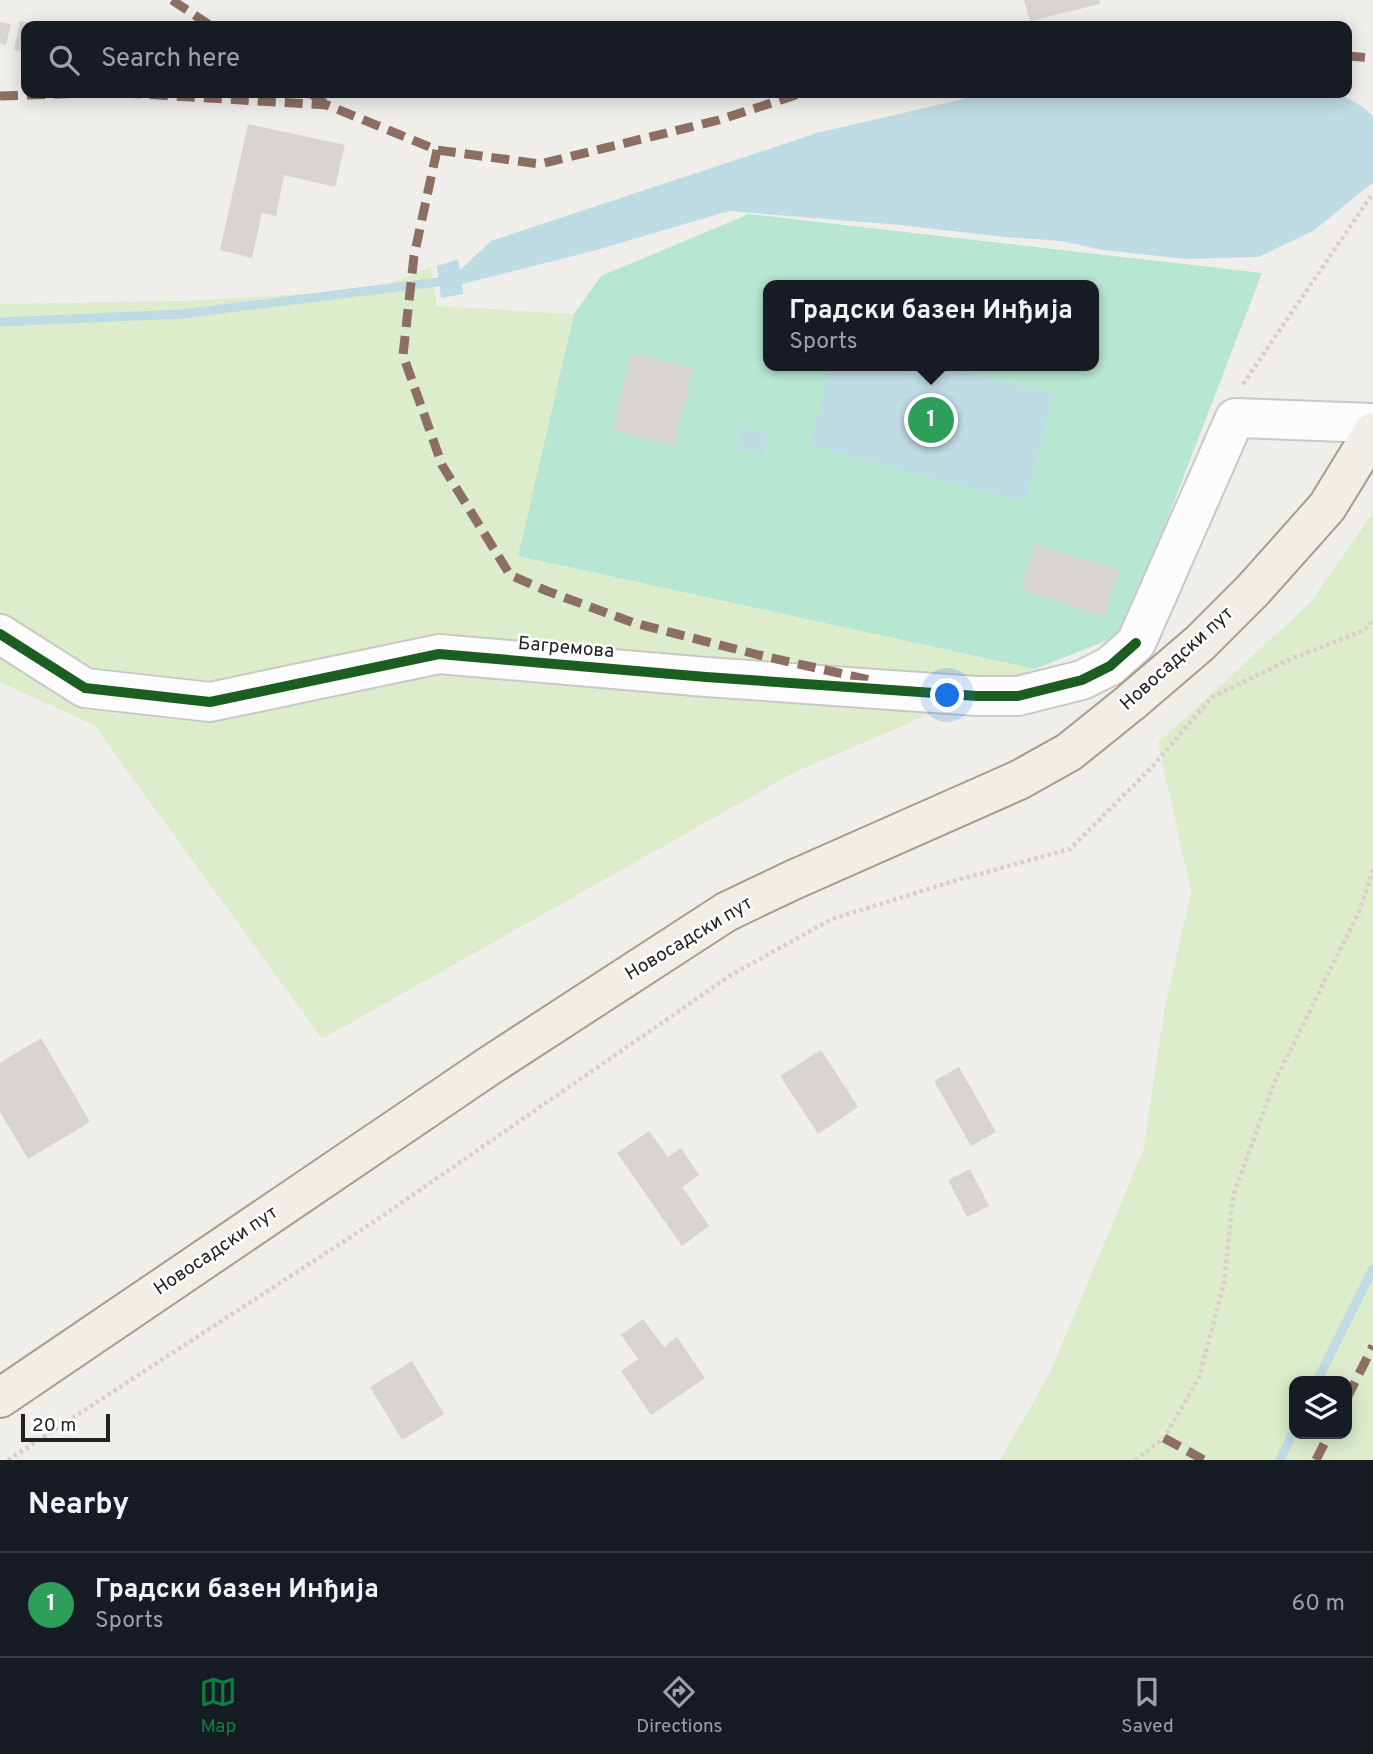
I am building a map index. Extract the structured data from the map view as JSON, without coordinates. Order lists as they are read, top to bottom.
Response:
{
  "streets": {
    "main road": ["Новосадски пут"],
    "street": ["Багремова"]
  },
  "scale_bar": "20 m",
  "page": {
    "search": "Search here",
    "popup": ["Градски базен Инђија", "Sports"],
    "pins": "1",
    "scale": "20 m",
    "heading": "Nearby",
    "list": [
      {
        "mark": "1",
        "name": "Градски базен Инђија",
        "note": "Sports",
        "value": "60 m"
      }
    ],
    "nav": ["Map", "Directions", "Saved"]
  }
}
